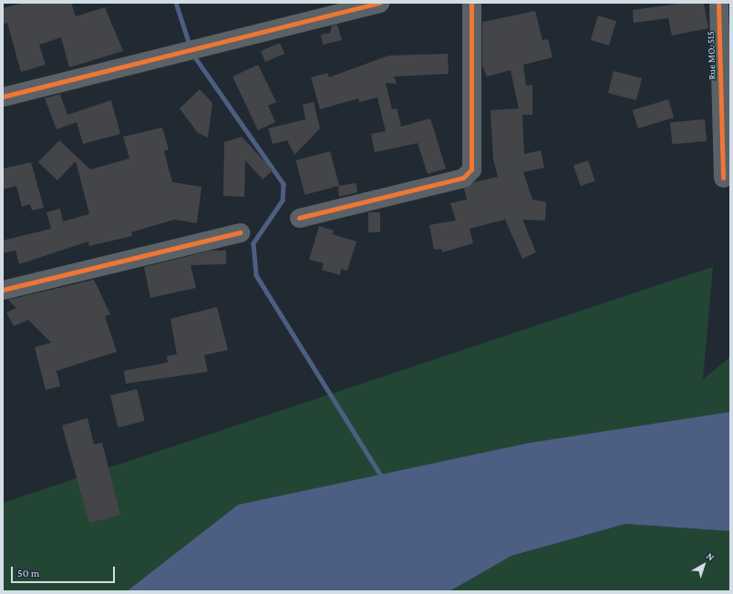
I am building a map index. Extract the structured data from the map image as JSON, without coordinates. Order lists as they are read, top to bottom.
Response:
{
  "streets": {
    "street": ["Rue MO. 515"]
  },
  "scale_bar": "50 m",
  "north": "top right"
}
